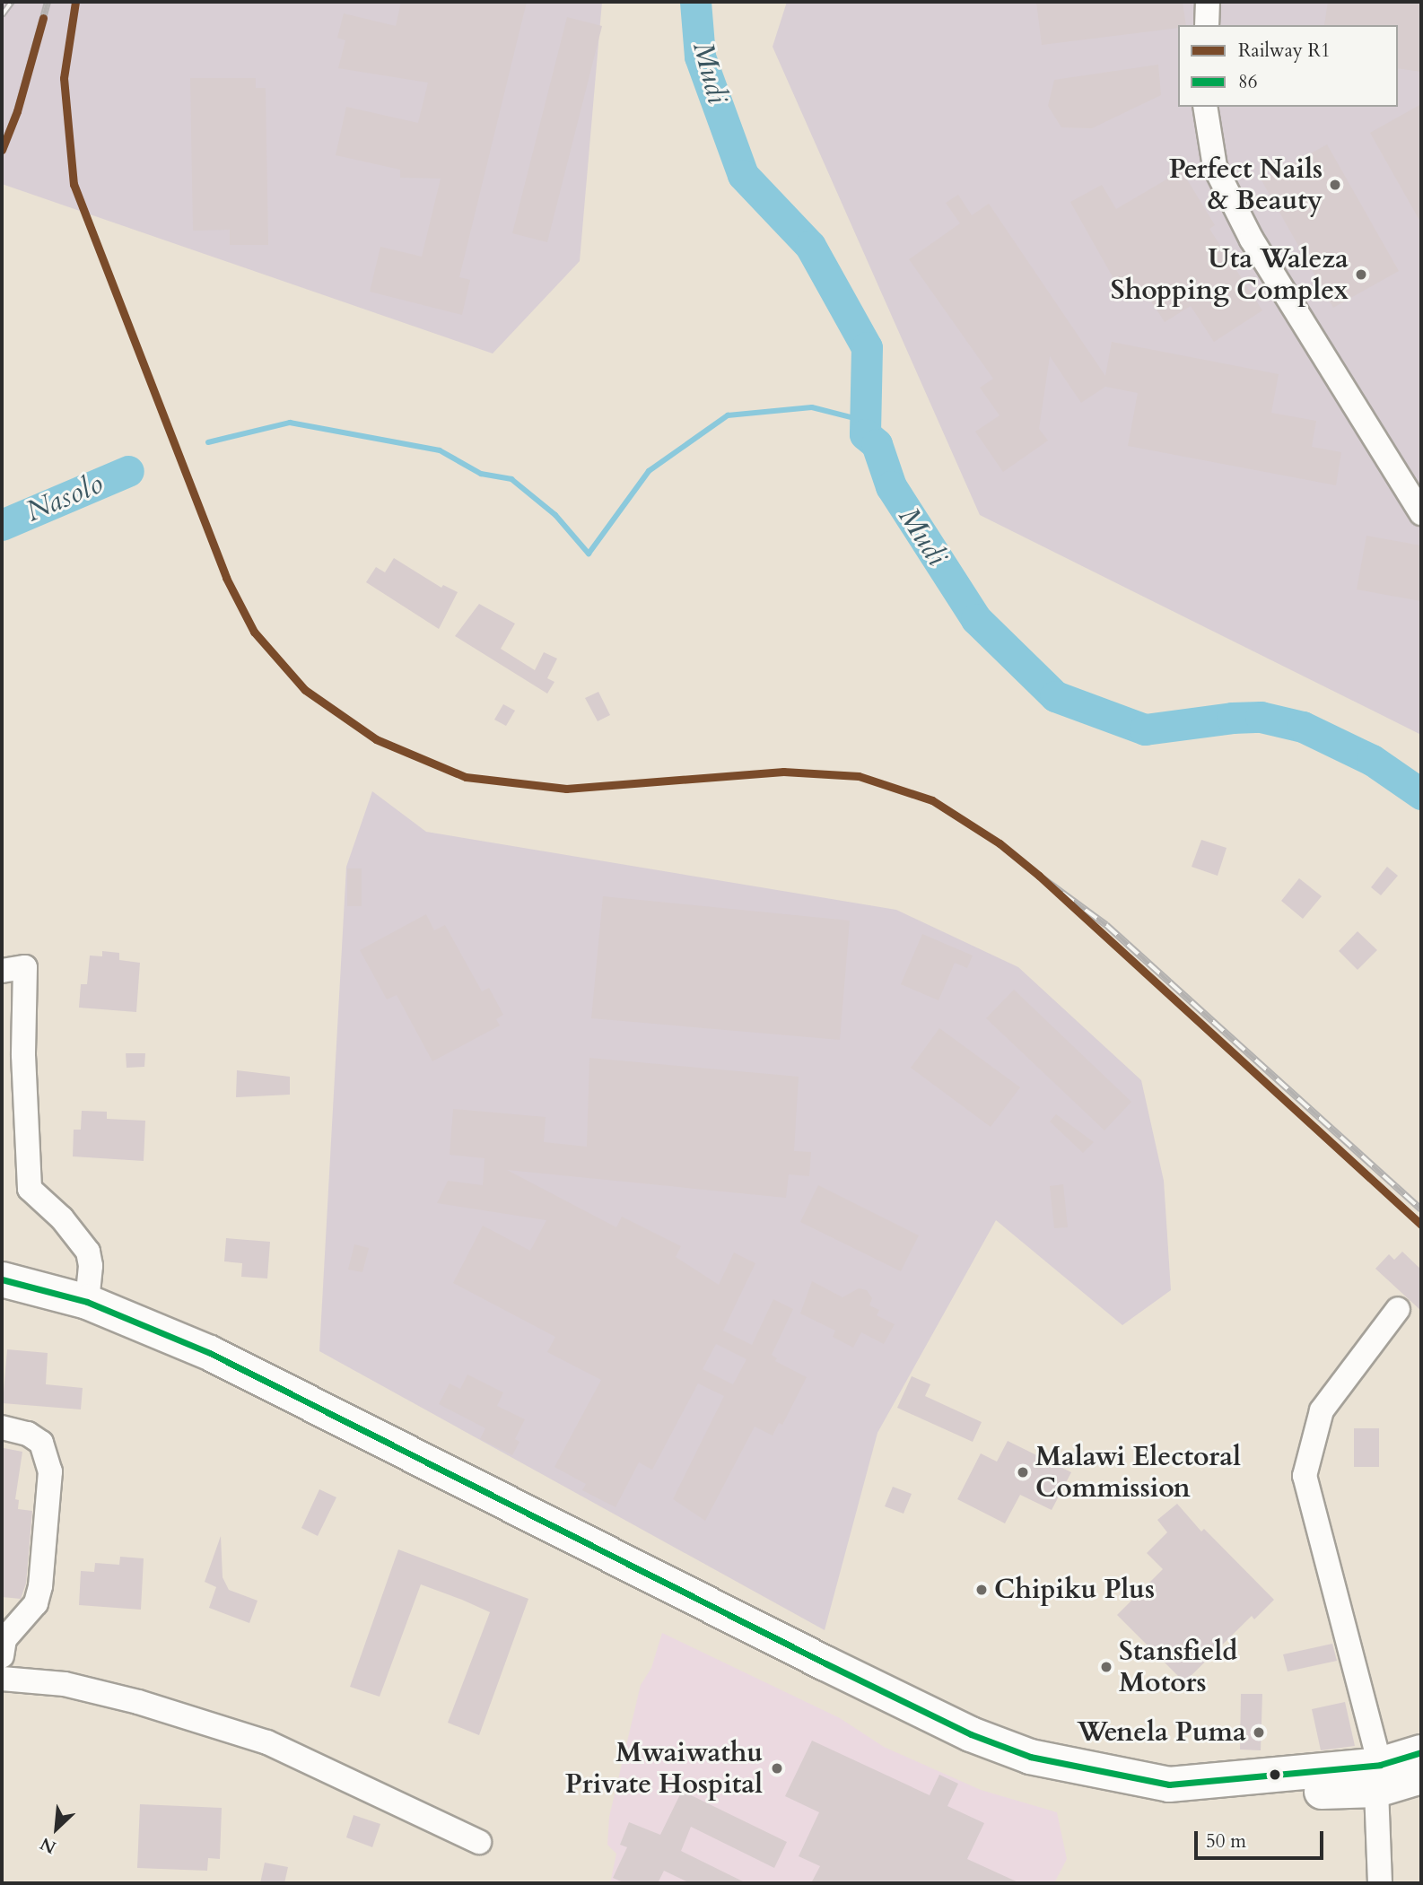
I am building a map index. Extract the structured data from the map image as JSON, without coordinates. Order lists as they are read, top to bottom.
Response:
{
  "water": ["Mudi", "Nasolo"],
  "places": [
    "Perfect Nails & Beauty",
    "Uta Waleza Shopping Complex",
    "Malawi Electoral Commission",
    "Chipiku Plus",
    "Stansfield Motors",
    "Wenela Puma",
    "Mwaiwathu Private Hospital"
  ],
  "lines": ["rail line R1", "transit line 86"],
  "legend": ["Railway R1", "86"],
  "scale_bar": "50 m",
  "north": "bottom left"
}
